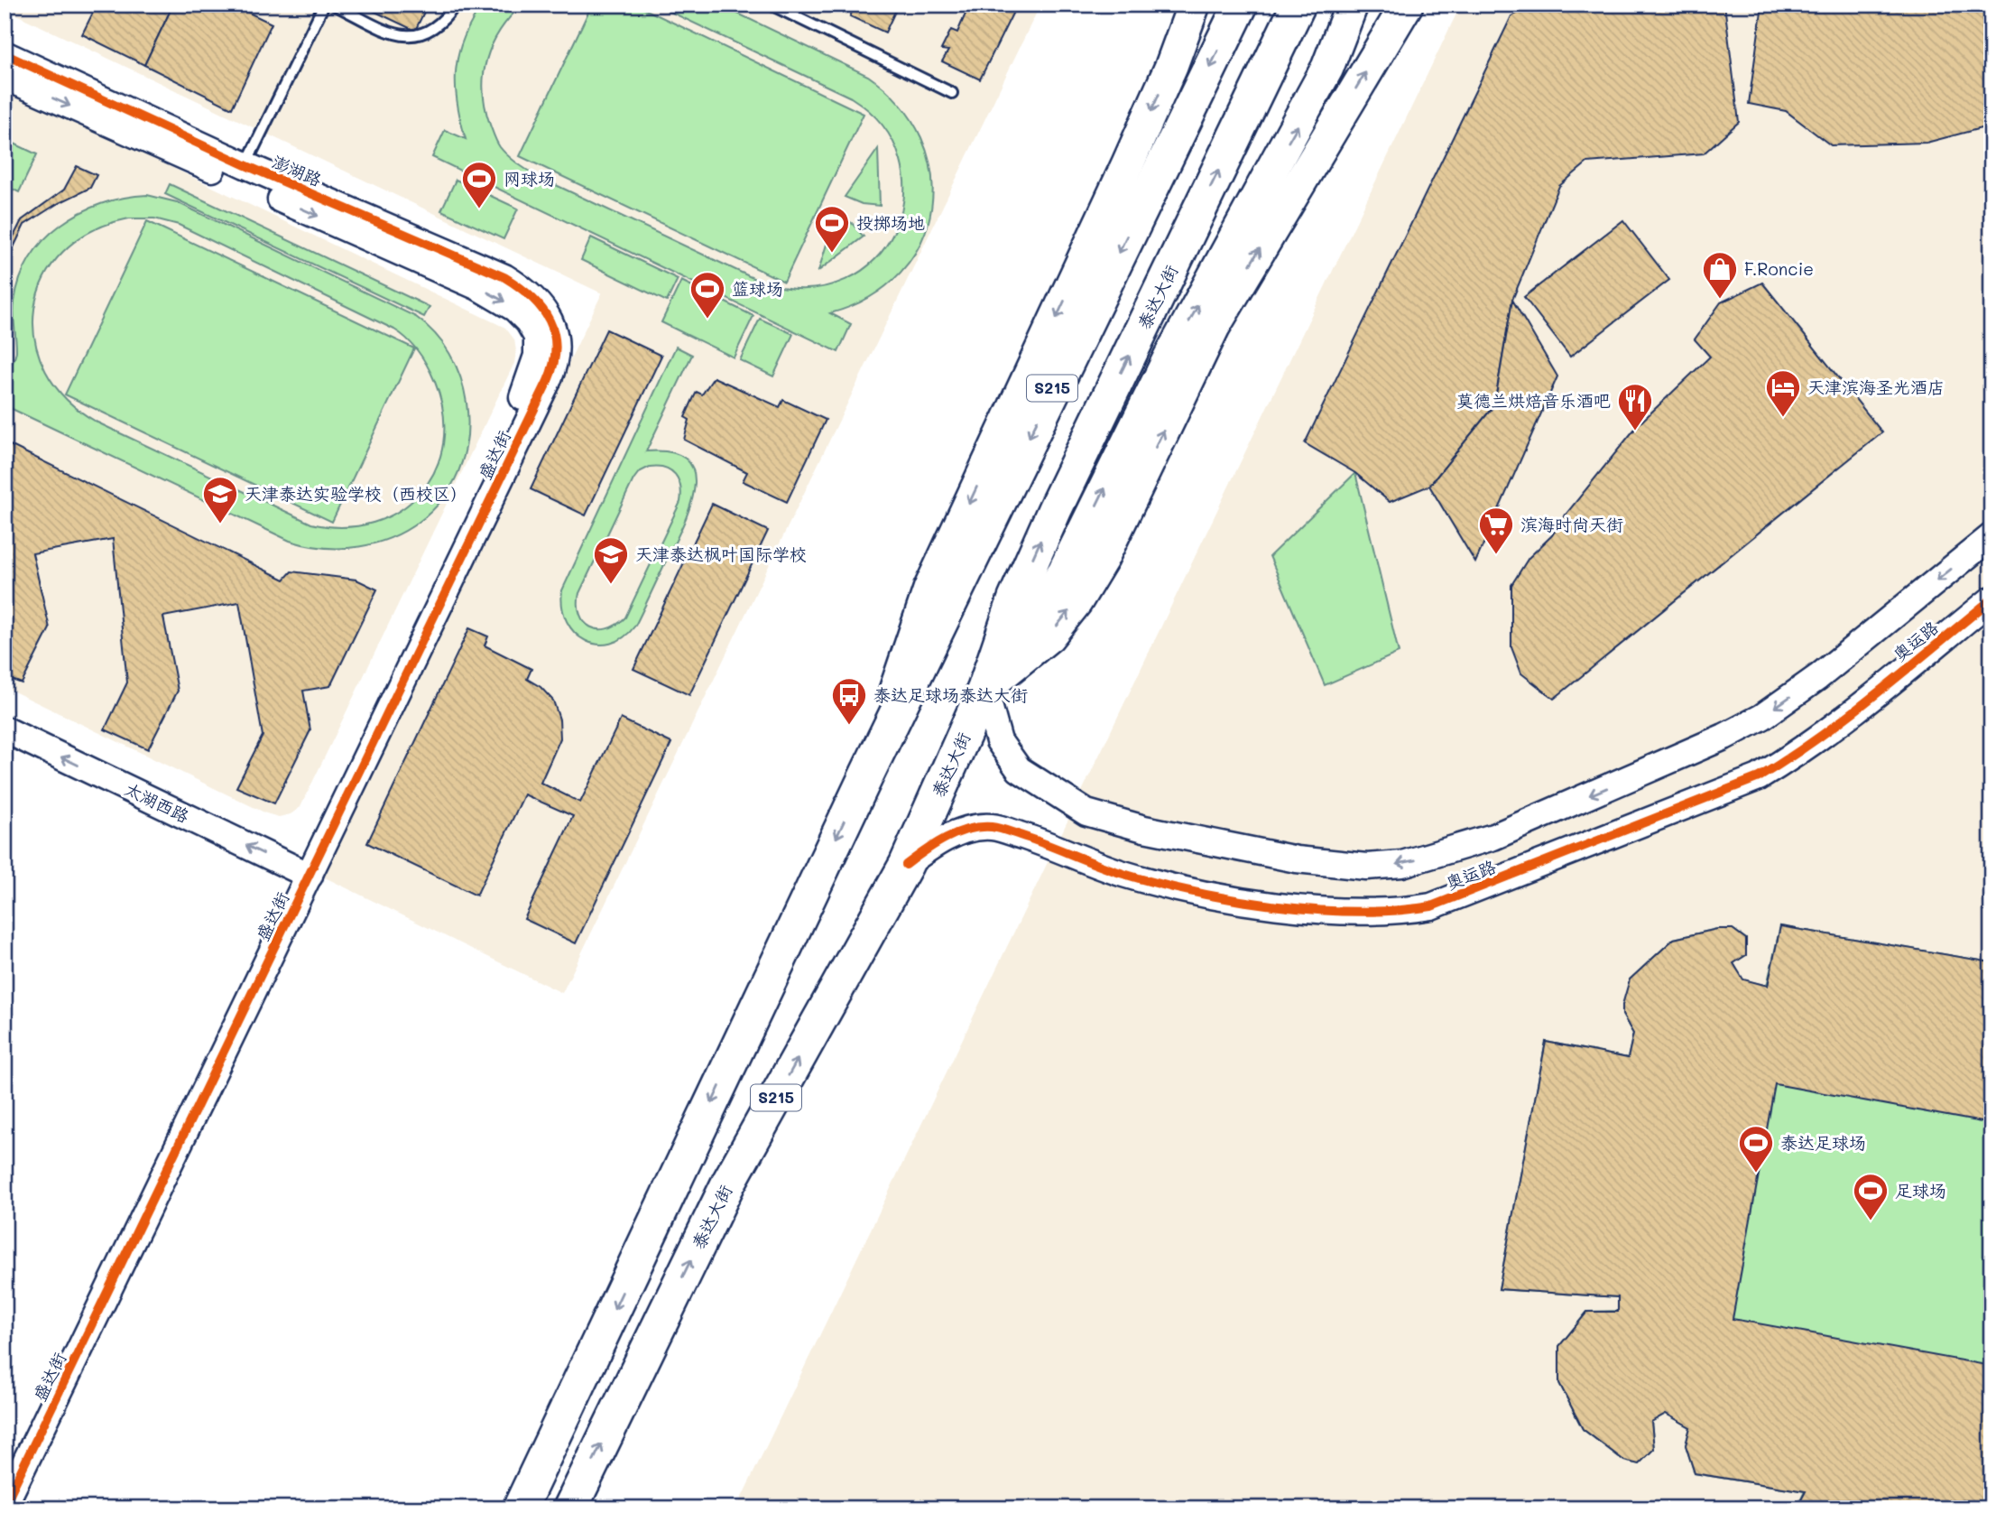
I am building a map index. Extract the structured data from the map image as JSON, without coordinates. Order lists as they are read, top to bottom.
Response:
{
  "streets": {
    "highway": ["泰达大街", "S215"],
    "street": [
      "澎湖路",
      "盛达街",
      "奥运路",
      "太湖西路"
    ]
  },
  "crossings": [
    ["澎湖路", "盛达街"],
    ["泰达大街", "奥运路"],
    ["盛达街", "太湖西路"]
  ],
  "one_way": ["太湖西路"],
  "places": {
    "sports": [
      "网球场",
      "投掷场地",
      "篮球场",
      "泰达足球场",
      "足球场"
    ],
    "shop": ["F.Roncie"],
    "hotel": ["天津滨海圣光酒店"],
    "restaurant": ["莫德兰烘焙音乐酒吧"],
    "school or university": ["天津泰达实验学校（西校区）", "天津泰达枫叶国际学校"],
    "supermarket": ["滨海时尚天街"],
    "bus stop": ["泰达足球场泰达大街"]
  }
}
